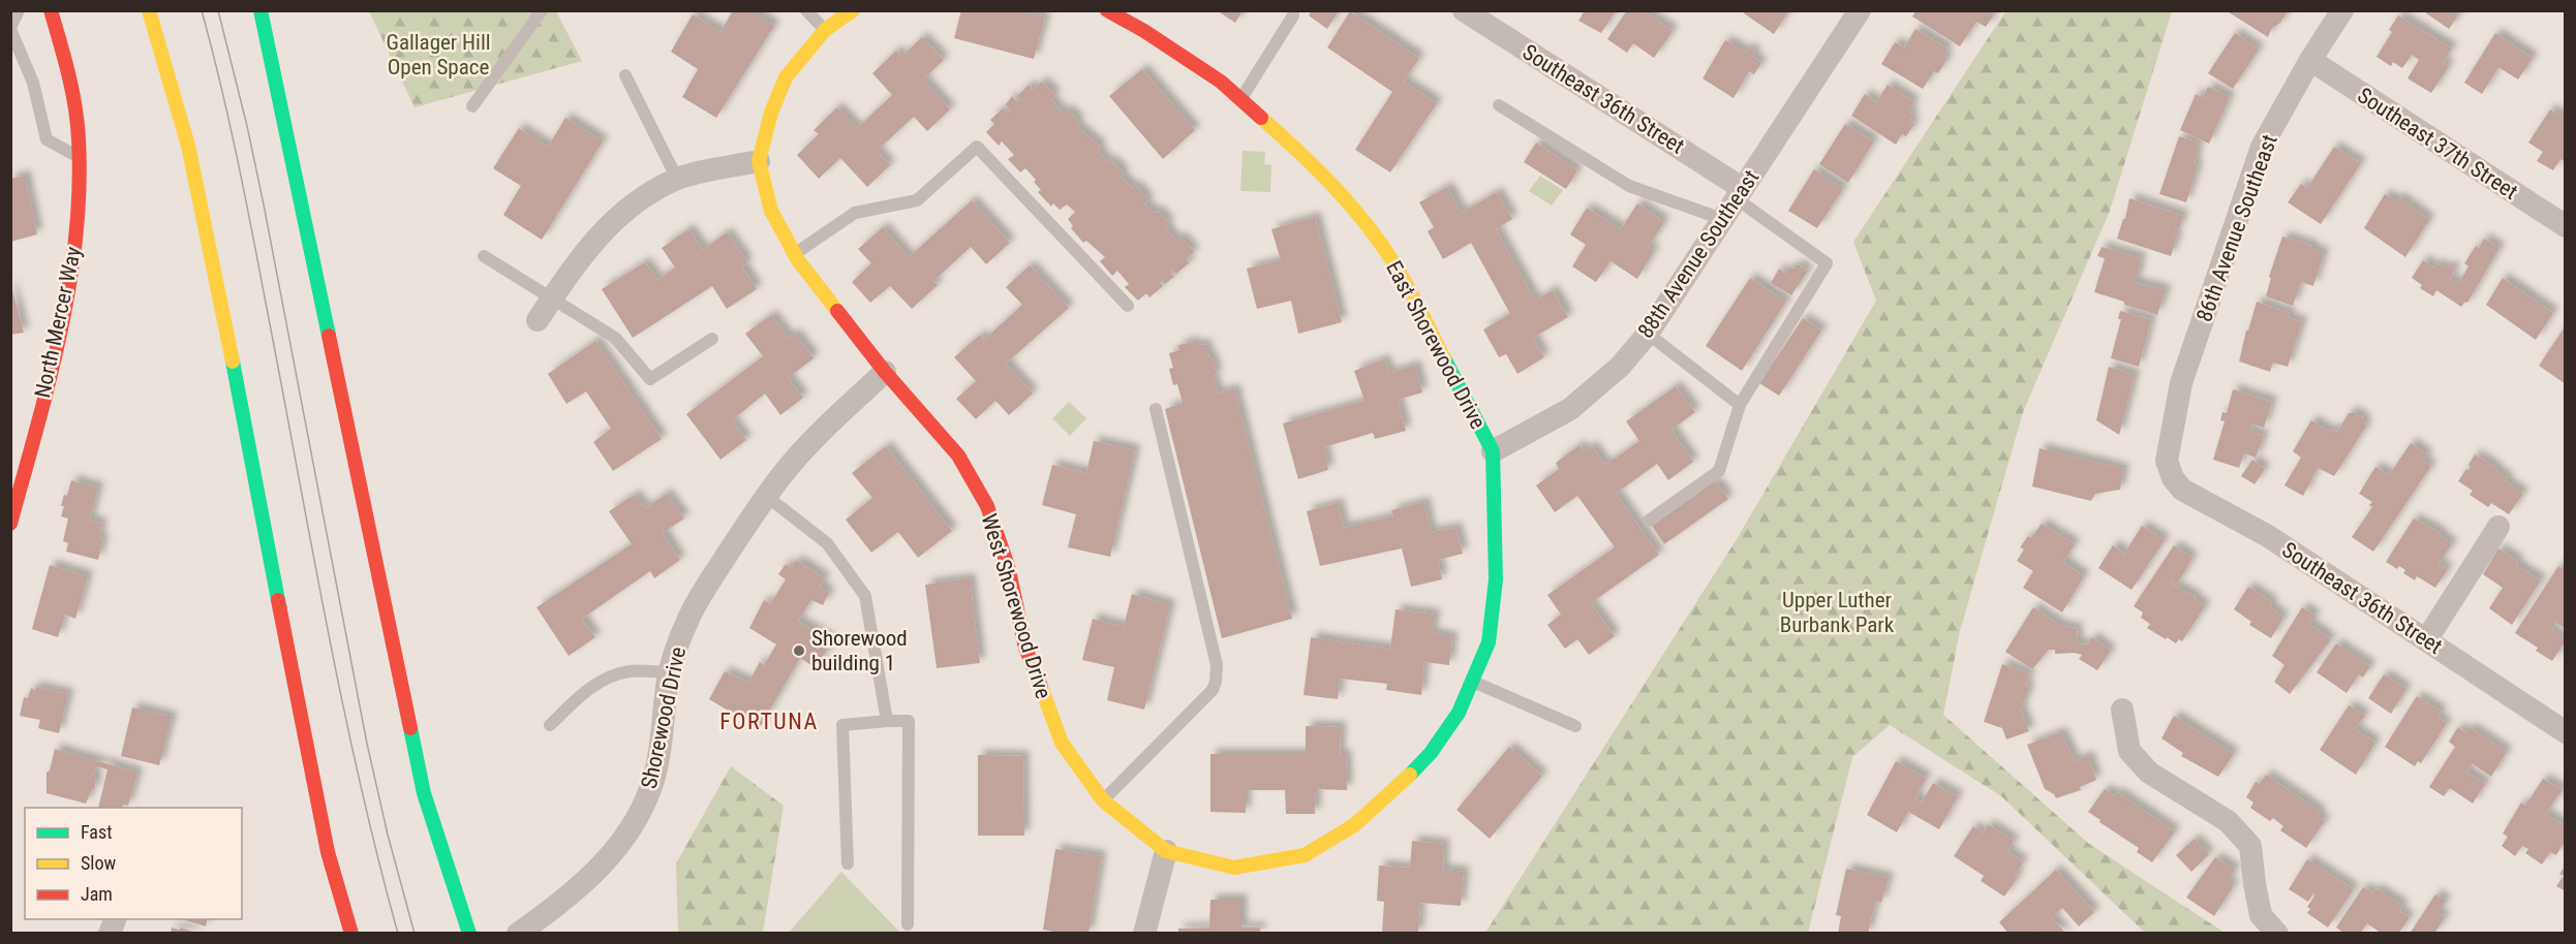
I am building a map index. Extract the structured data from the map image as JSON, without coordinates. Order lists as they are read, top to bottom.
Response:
{
  "streets": {
    "main road": ["North Mercer Way", "East Shorewood Drive", "West Shorewood Drive"],
    "street": [
      "Southeast 36th Street",
      "Southeast 37th Street",
      "86th Avenue Southeast",
      "88th Avenue Southeast",
      "Shorewood Drive"
    ]
  },
  "crossings": [
    ["Southeast 36th Street", "86th Avenue Southeast"],
    ["Southeast 36th Street", "88th Avenue Southeast"],
    ["Southeast 37th Street", "86th Avenue Southeast"],
    ["88th Avenue Southeast", "East Shorewood Drive"],
    ["East Shorewood Drive", "West Shorewood Drive"],
    ["West Shorewood Drive", "Shorewood Drive"]
  ],
  "districts": ["FORTUNA"],
  "parks": ["Gallager Hill Open Space", "Upper Luther Burbank Park"],
  "places": ["Shorewood building 1"],
  "legend": ["Fast", "Slow", "Jam"]
}
